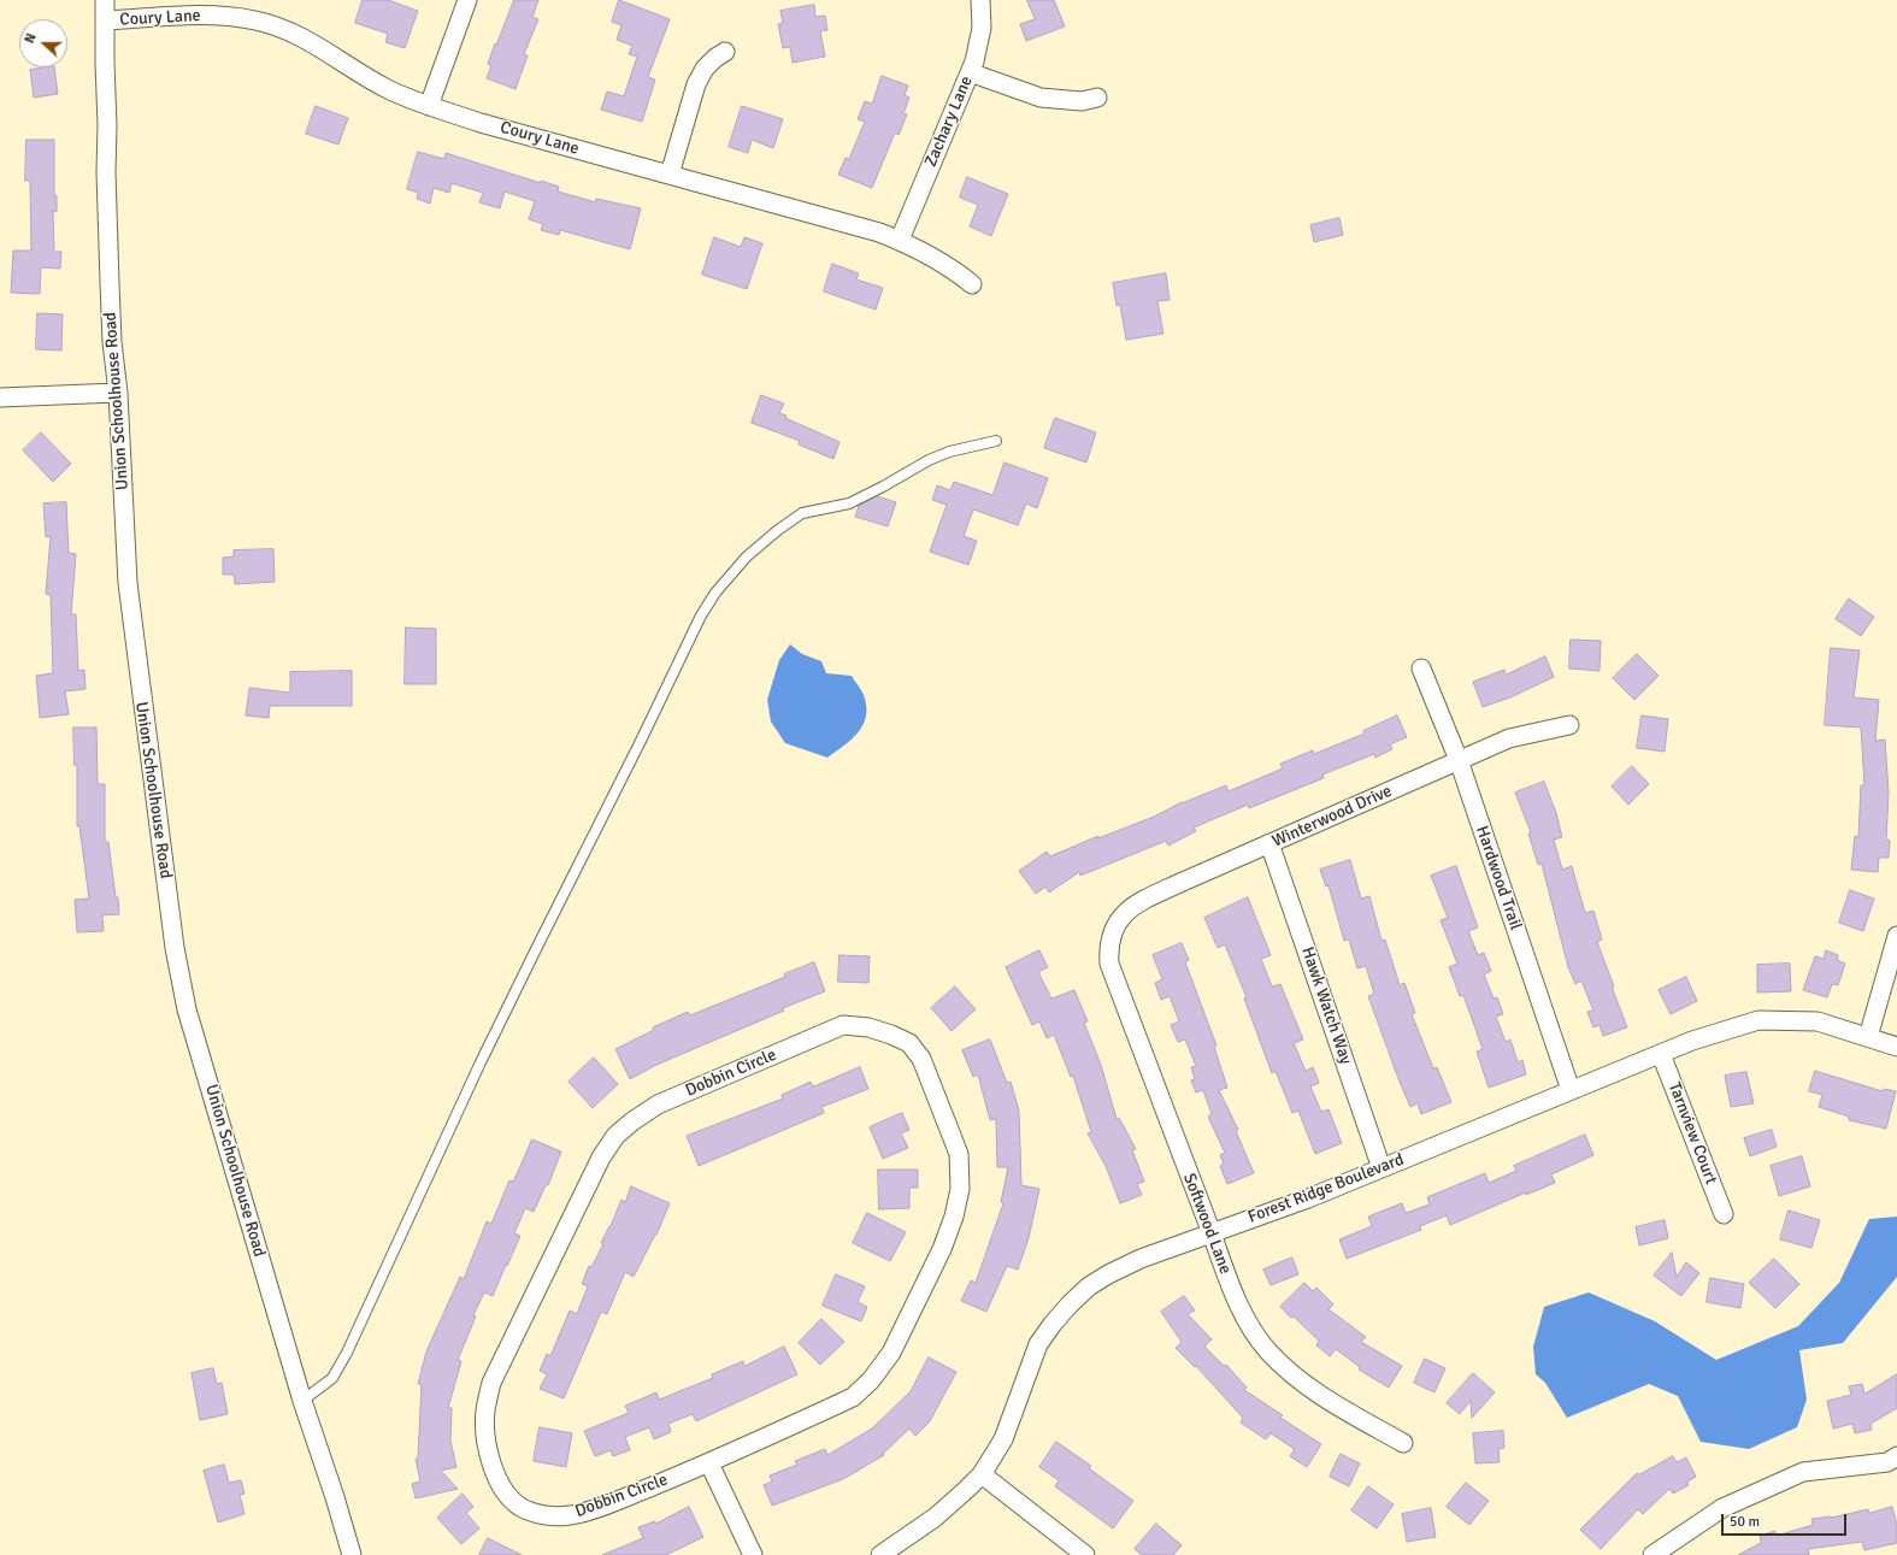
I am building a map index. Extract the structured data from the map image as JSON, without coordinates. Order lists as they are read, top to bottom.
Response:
{
  "streets": {
    "street": [
      "Coury Lane",
      "Zachary Lane",
      "Union Schoolhouse Road",
      "Winterwood Drive",
      "Hardwood Trail",
      "Hawk Watch Way",
      "Dobbin Circle",
      "Tarnview Court",
      "Forest Ridge Boulevard",
      "Softwood Lane"
    ]
  },
  "crossings": [
    ["Coury Lane", "Zachary Lane"],
    ["Coury Lane", "Union Schoolhouse Road"],
    ["Winterwood Drive", "Hardwood Trail"],
    ["Winterwood Drive", "Hawk Watch Way"],
    ["Winterwood Drive", "Softwood Lane"],
    ["Hardwood Trail", "Forest Ridge Boulevard"],
    ["Hawk Watch Way", "Forest Ridge Boulevard"],
    ["Tarnview Court", "Forest Ridge Boulevard"],
    ["Forest Ridge Boulevard", "Softwood Lane"]
  ],
  "scale_bar": "50 m",
  "north": "left"
}
